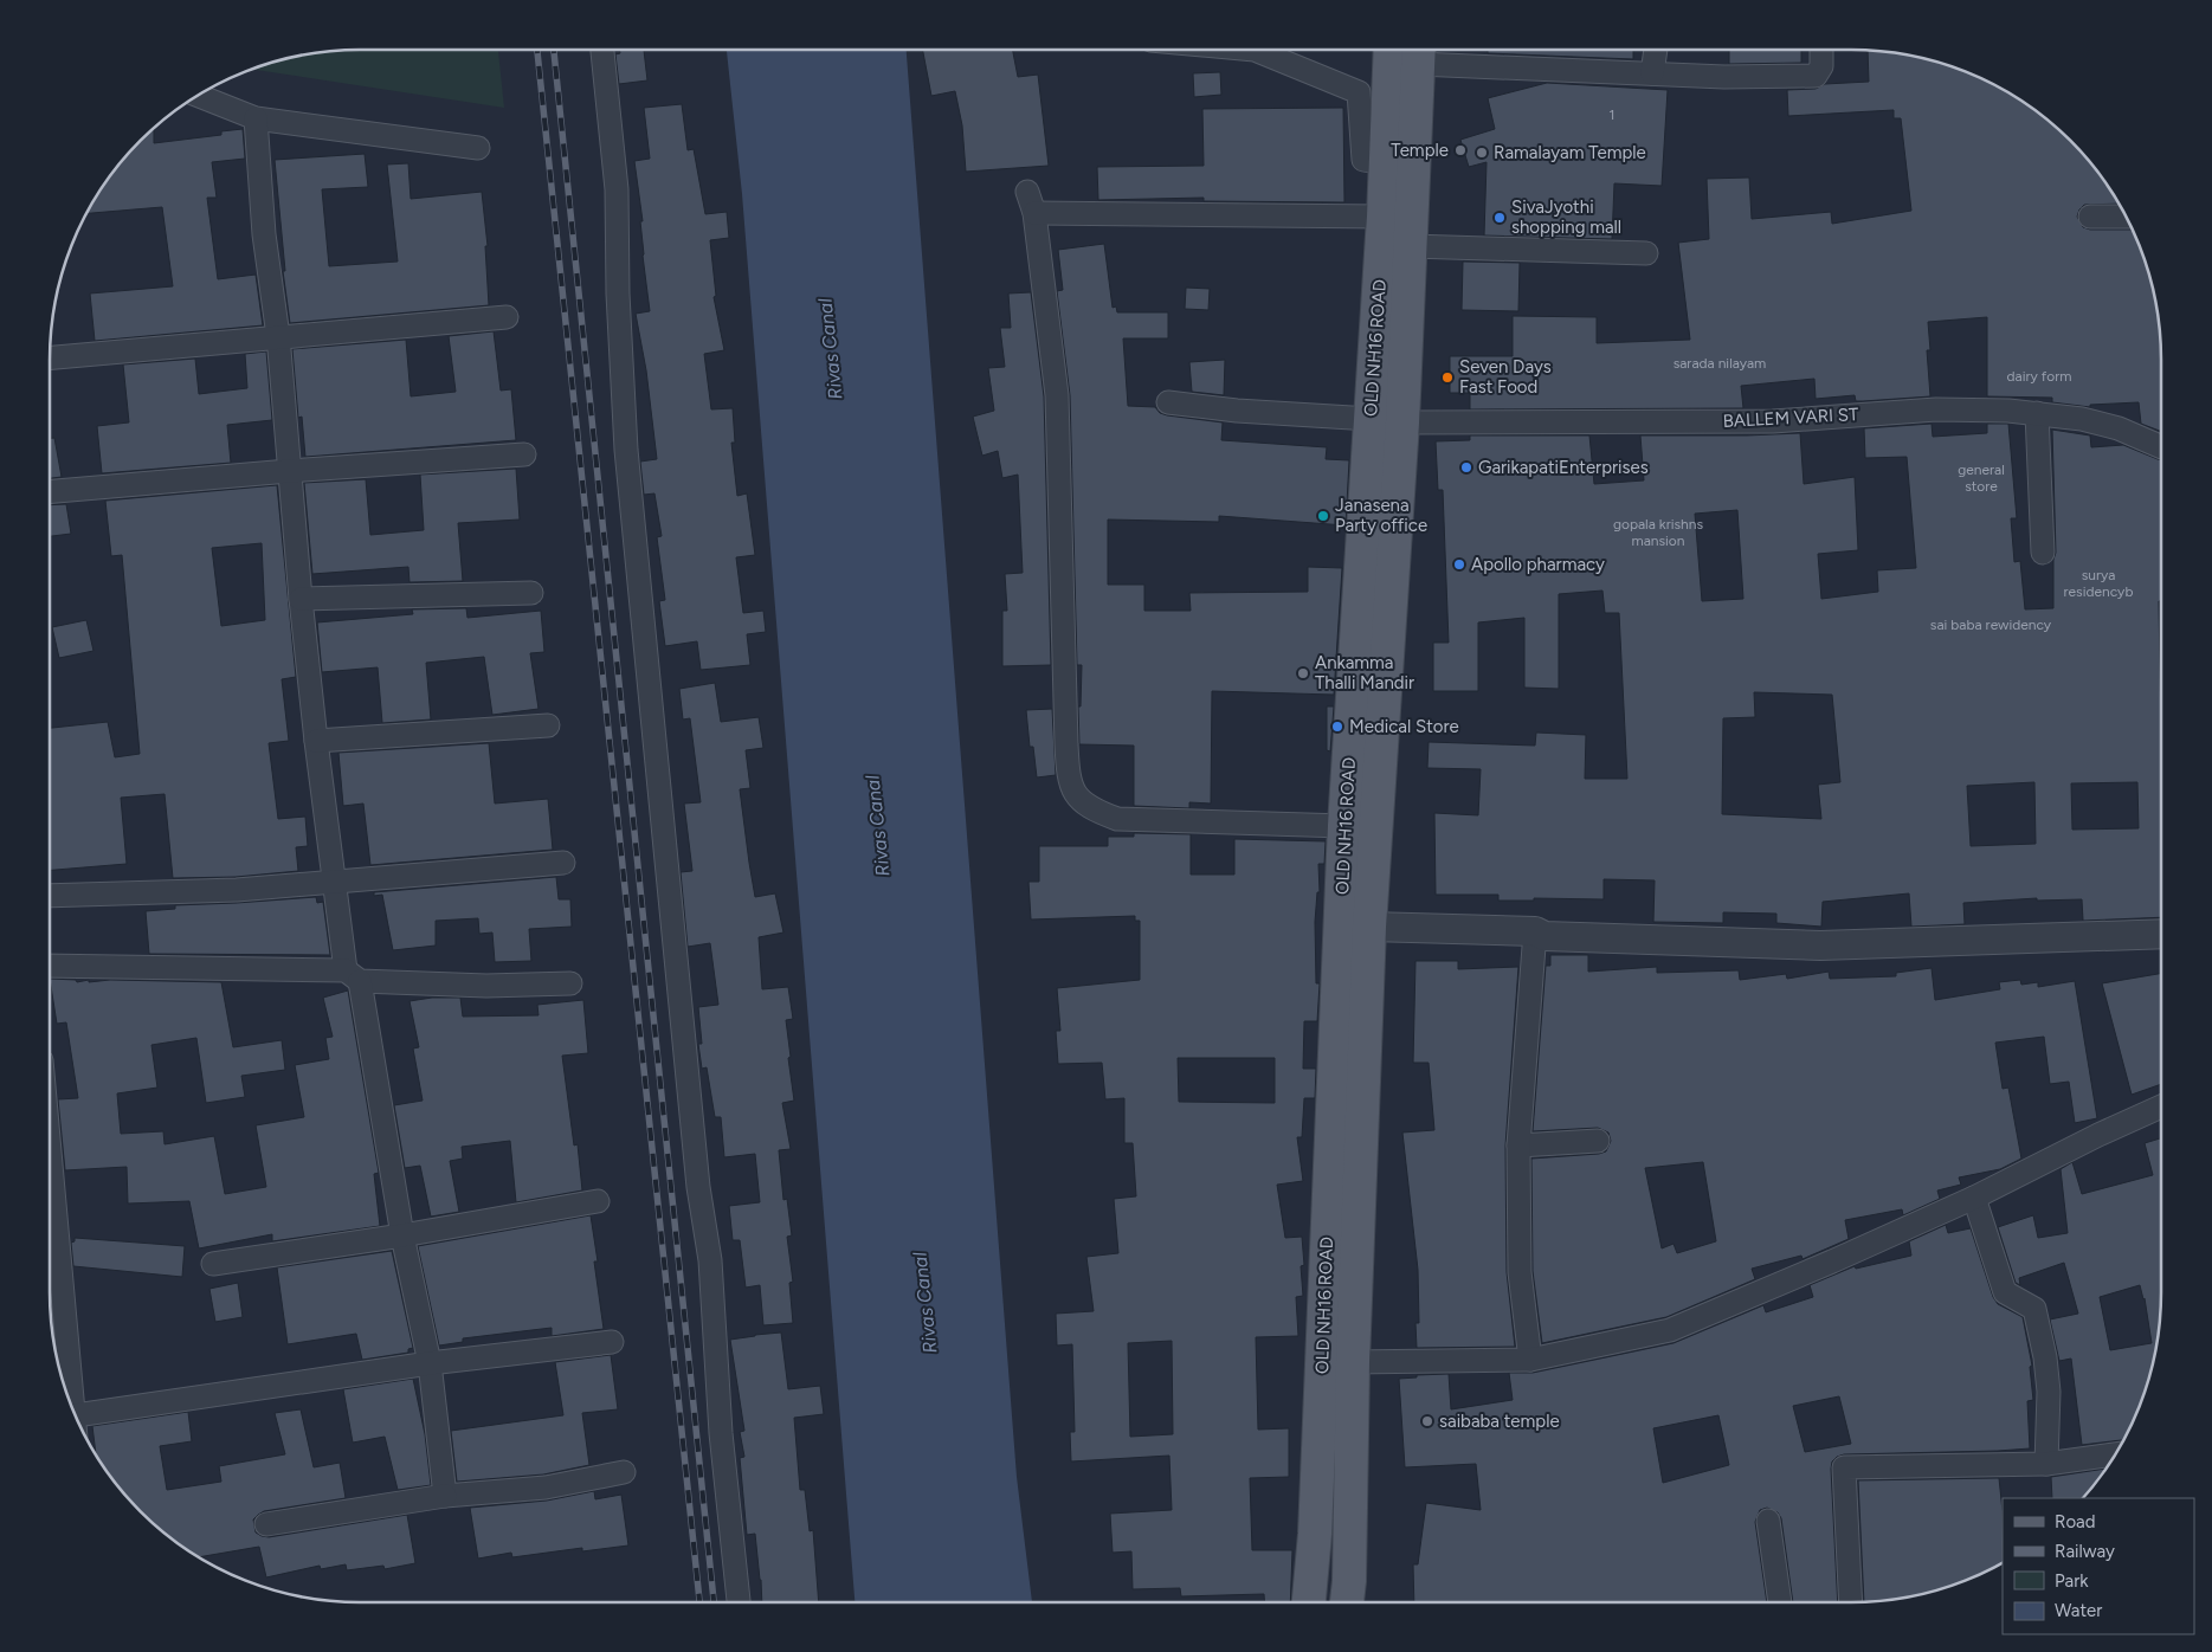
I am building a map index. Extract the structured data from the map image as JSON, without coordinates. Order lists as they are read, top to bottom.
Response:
{
  "streets": {
    "main road": ["OLD NH16 ROAD"],
    "street": ["BALLEM VARI ST"]
  },
  "crossings": [
    ["OLD NH16 ROAD", "BALLEM VARI ST"]
  ],
  "water": ["Rivas Canal"],
  "places": [
    "Temple",
    "Ramalayam Temple",
    "SivaJyothi shopping mall",
    "Seven Days Fast Food",
    "GarikapatiEnterprises",
    "Janasena Party office",
    "Apollo pharmacy",
    "Ankamma Thalli Mandir",
    "Medical Store",
    "saibaba temple"
  ],
  "house_numbers": [
    "1",
    "sarada nilayam",
    "dairy form",
    "general store",
    "gopala krishns mansion",
    "surya residencyb",
    "sai baba rewidency"
  ],
  "legend": [
    "Road",
    "Railway",
    "Park",
    "Water"
  ]
}
